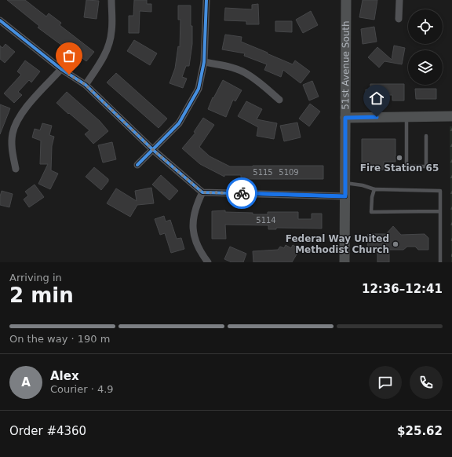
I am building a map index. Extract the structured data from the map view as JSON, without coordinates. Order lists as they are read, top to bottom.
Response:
{
  "streets": {
    "main road": ["51st Avenue South"]
  },
  "places": ["Fire Station 65", "Federal Way United Methodist Church"],
  "house_numbers": ["5115", "5109", "5114"],
  "page": {
    "heading": ["2 min", "Arriving in", "12:36–12:41"],
    "panel": [
      "Alex",
      "Courier · 4.9",
      "Order #4360",
      "$25.62"
    ],
    "bar": "On the way · 190 m",
    "round": "A"
  }
}
